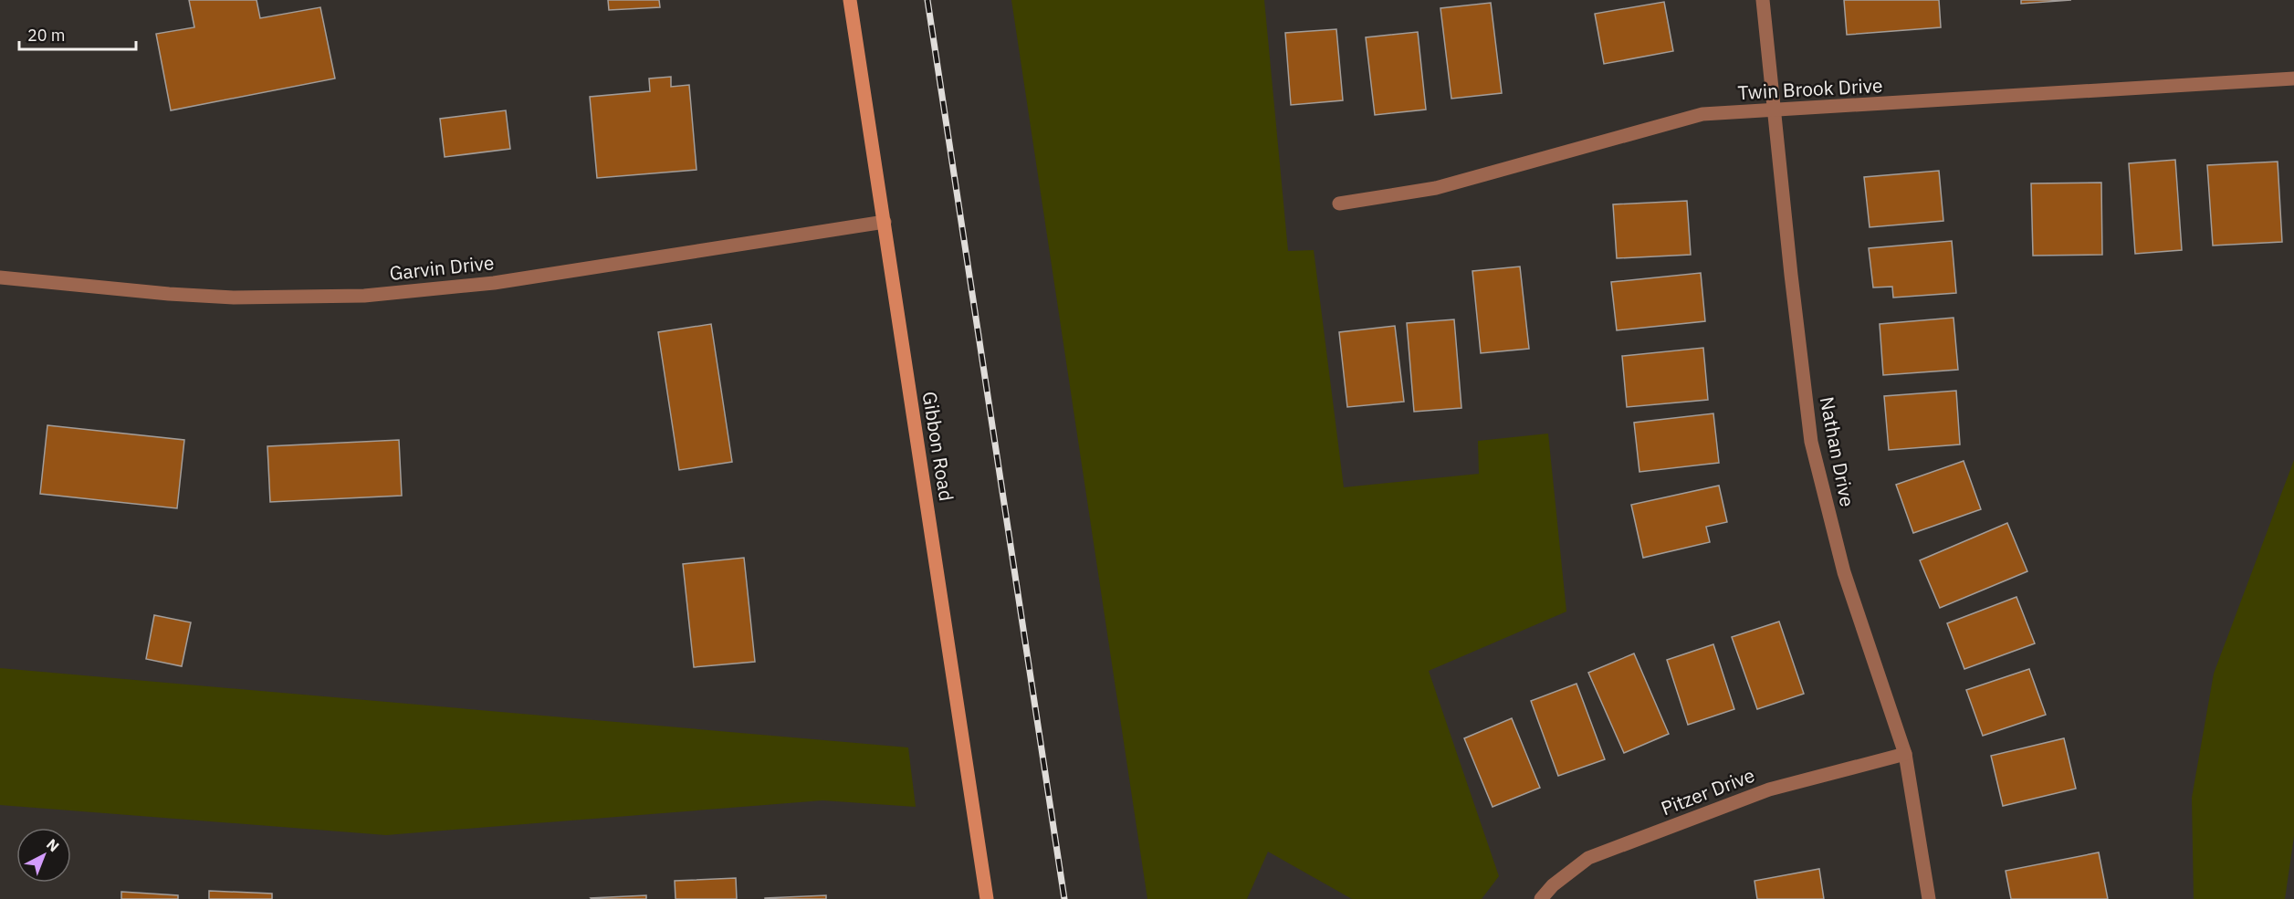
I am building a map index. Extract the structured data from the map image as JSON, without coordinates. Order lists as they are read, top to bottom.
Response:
{
  "streets": {
    "main road": ["Gibbon Road"],
    "street": [
      "Twin Brook Drive",
      "Garvin Drive",
      "Nathan Drive",
      "Pitzer Drive"
    ]
  },
  "crossings": [
    ["Twin Brook Drive", "Nathan Drive"],
    ["Garvin Drive", "Gibbon Road"],
    ["Nathan Drive", "Pitzer Drive"]
  ],
  "scale_bar": "20 m",
  "north": "top right"
}
